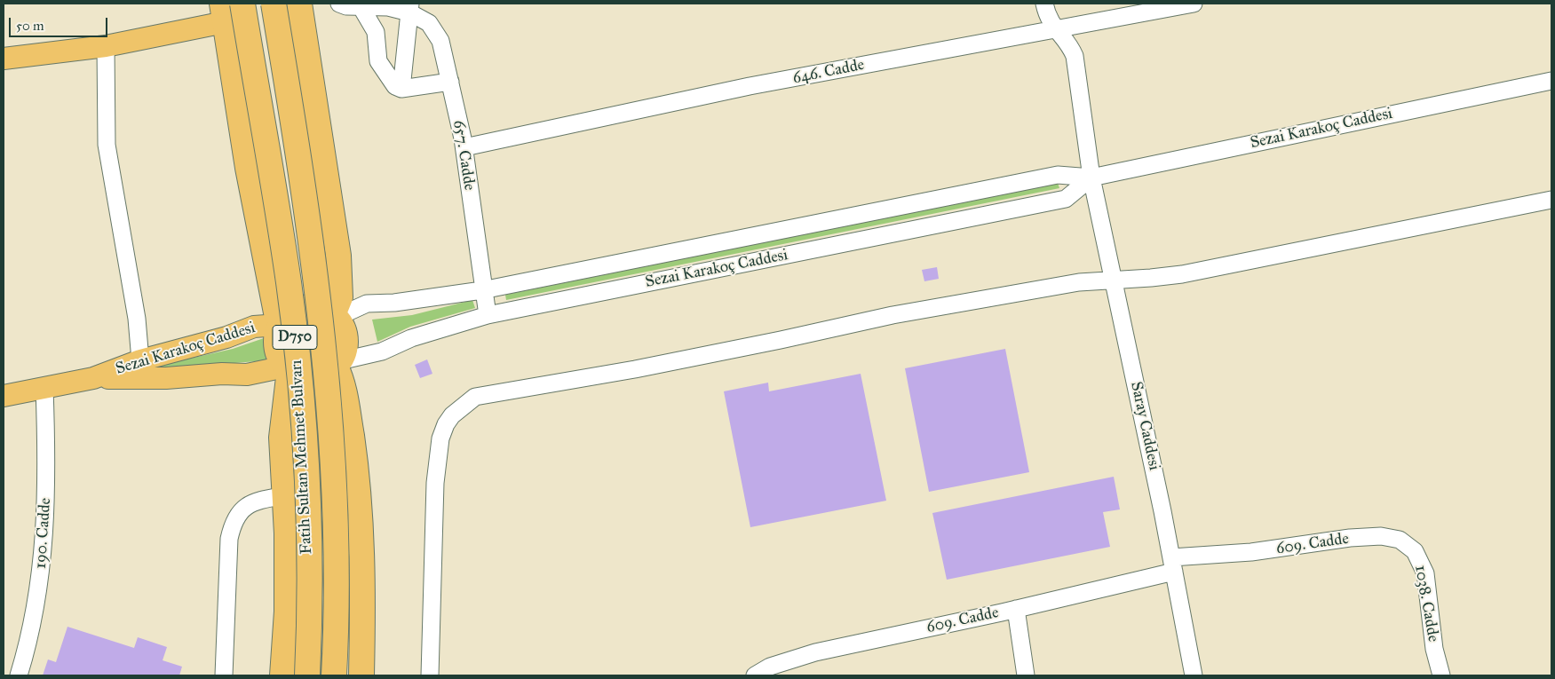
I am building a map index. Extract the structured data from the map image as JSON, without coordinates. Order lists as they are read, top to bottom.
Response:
{
  "streets": {
    "highway": ["D750", "Fatih Sultan Mehmet Bulvarı"],
    "main road": ["Sezai Karakoç Caddesi"],
    "street": [
      "646. Cadde",
      "657. Cadde",
      "Saray Caddesi",
      "190. Cadde",
      "609. Cadde",
      "1038. Cadde"
    ]
  },
  "crossings": [
    ["646. Cadde", "657. Cadde"],
    ["646. Cadde", "Saray Caddesi"],
    ["Sezai Karakoç Caddesi", "657. Cadde"],
    ["Sezai Karakoç Caddesi", "Saray Caddesi"],
    ["Sezai Karakoç Caddesi", "190. Cadde"],
    ["Saray Caddesi", "609. Cadde"],
    ["609. Cadde", "1038. Cadde"]
  ],
  "scale_bar": "50 m"
}
